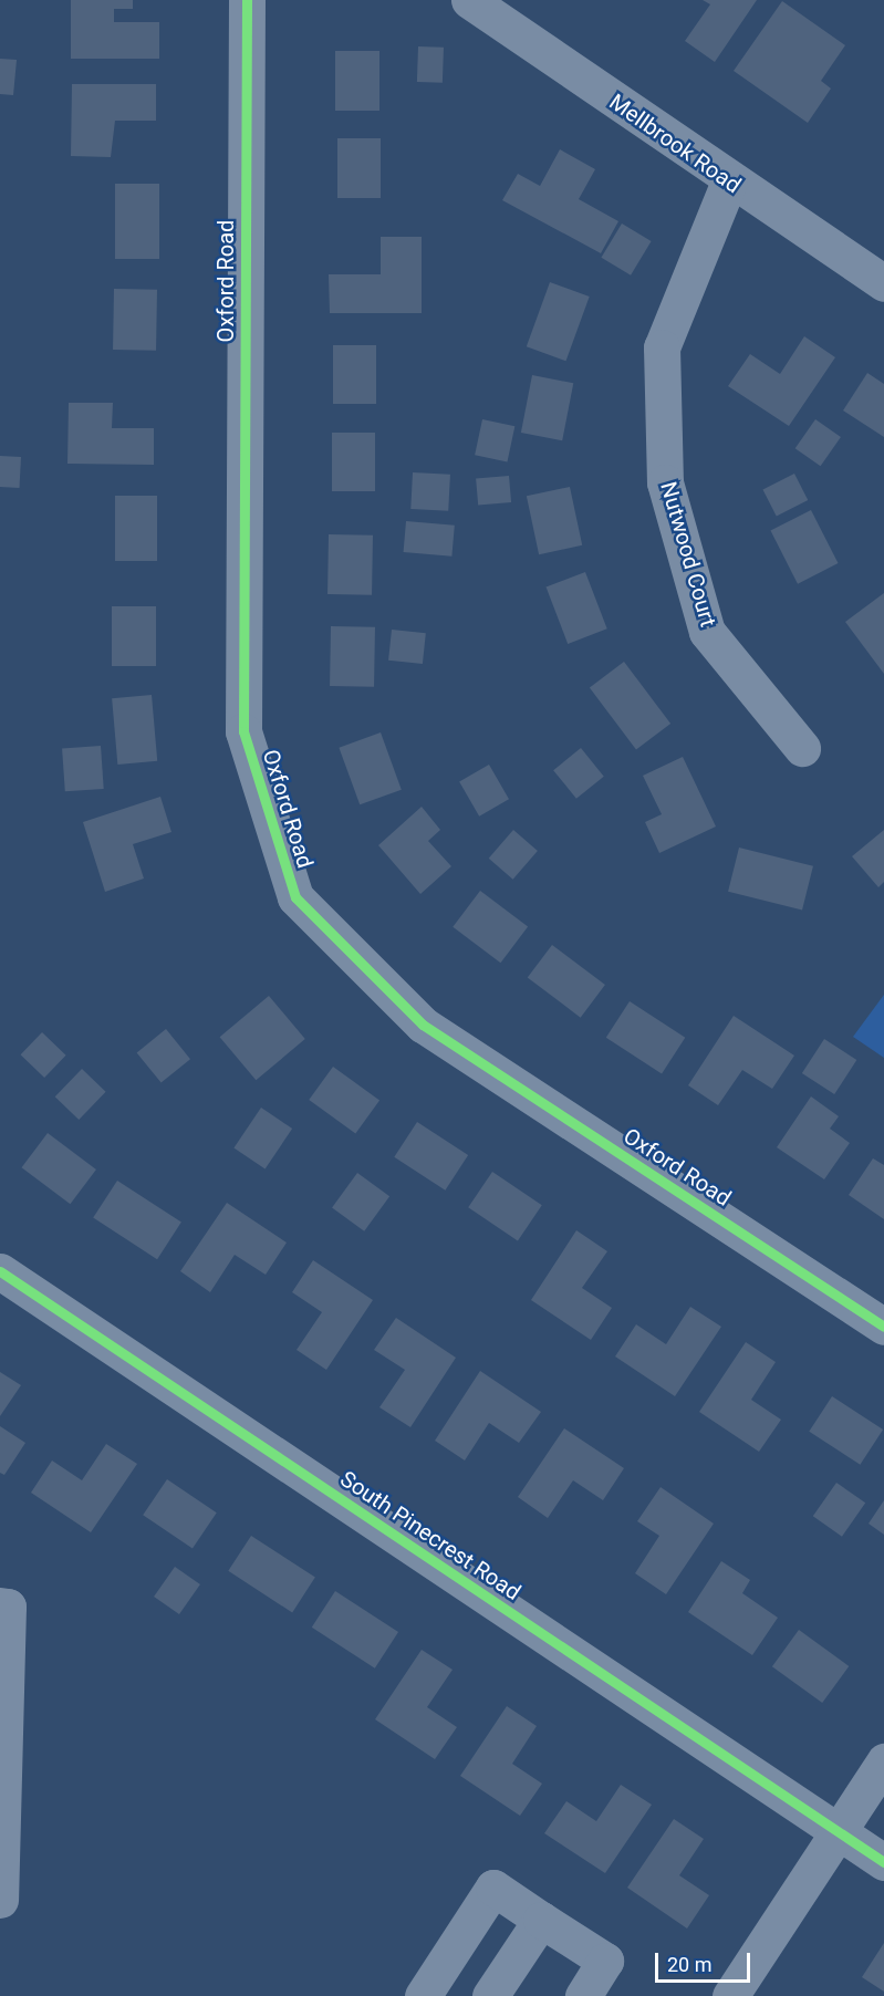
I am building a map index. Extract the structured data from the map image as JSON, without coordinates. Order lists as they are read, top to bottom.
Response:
{
  "streets": {
    "street": [
      "Mellbrook Road",
      "Oxford Road",
      "Nutwood Court",
      "South Pinecrest Road"
    ]
  },
  "crossings": [
    ["Mellbrook Road", "Nutwood Court"]
  ],
  "scale_bar": "20 m"
}
